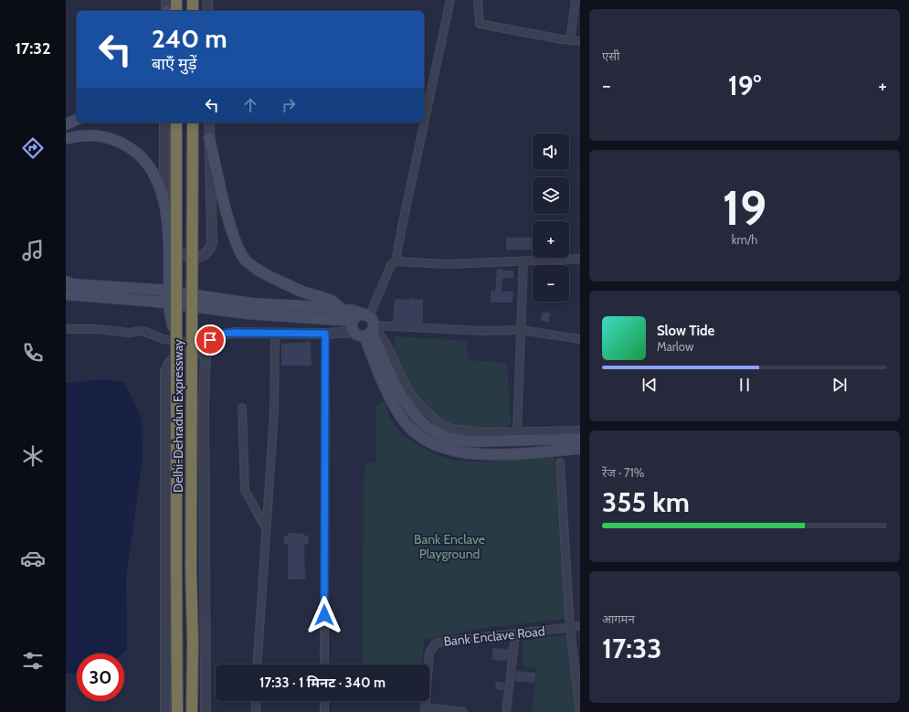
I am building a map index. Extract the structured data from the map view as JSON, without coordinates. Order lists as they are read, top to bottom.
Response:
{
  "streets": {
    "highway": ["Delhi-Dehradun Expressway"],
    "street": ["Bank Enclave Road"]
  },
  "parks": ["Bank Enclave Playground"],
  "page": {
    "tabs": "17:32",
    "tile": [
      "एसी",
      ["19", "km/h"],
      ["रेंज · 71%", "355 km"],
      ["आगमन", "17:33"]
    ],
    "turn": ["240 m", "बाएँ मुड़ें"],
    "heat": ["−", "19°", "+"],
    "map_buttons": ["+", "−"],
    "song": ["Slow Tide", "Marlow"],
    "limit": "30",
    "trip": "17:33 · 1 मिनट · 340 m"
  }
}
